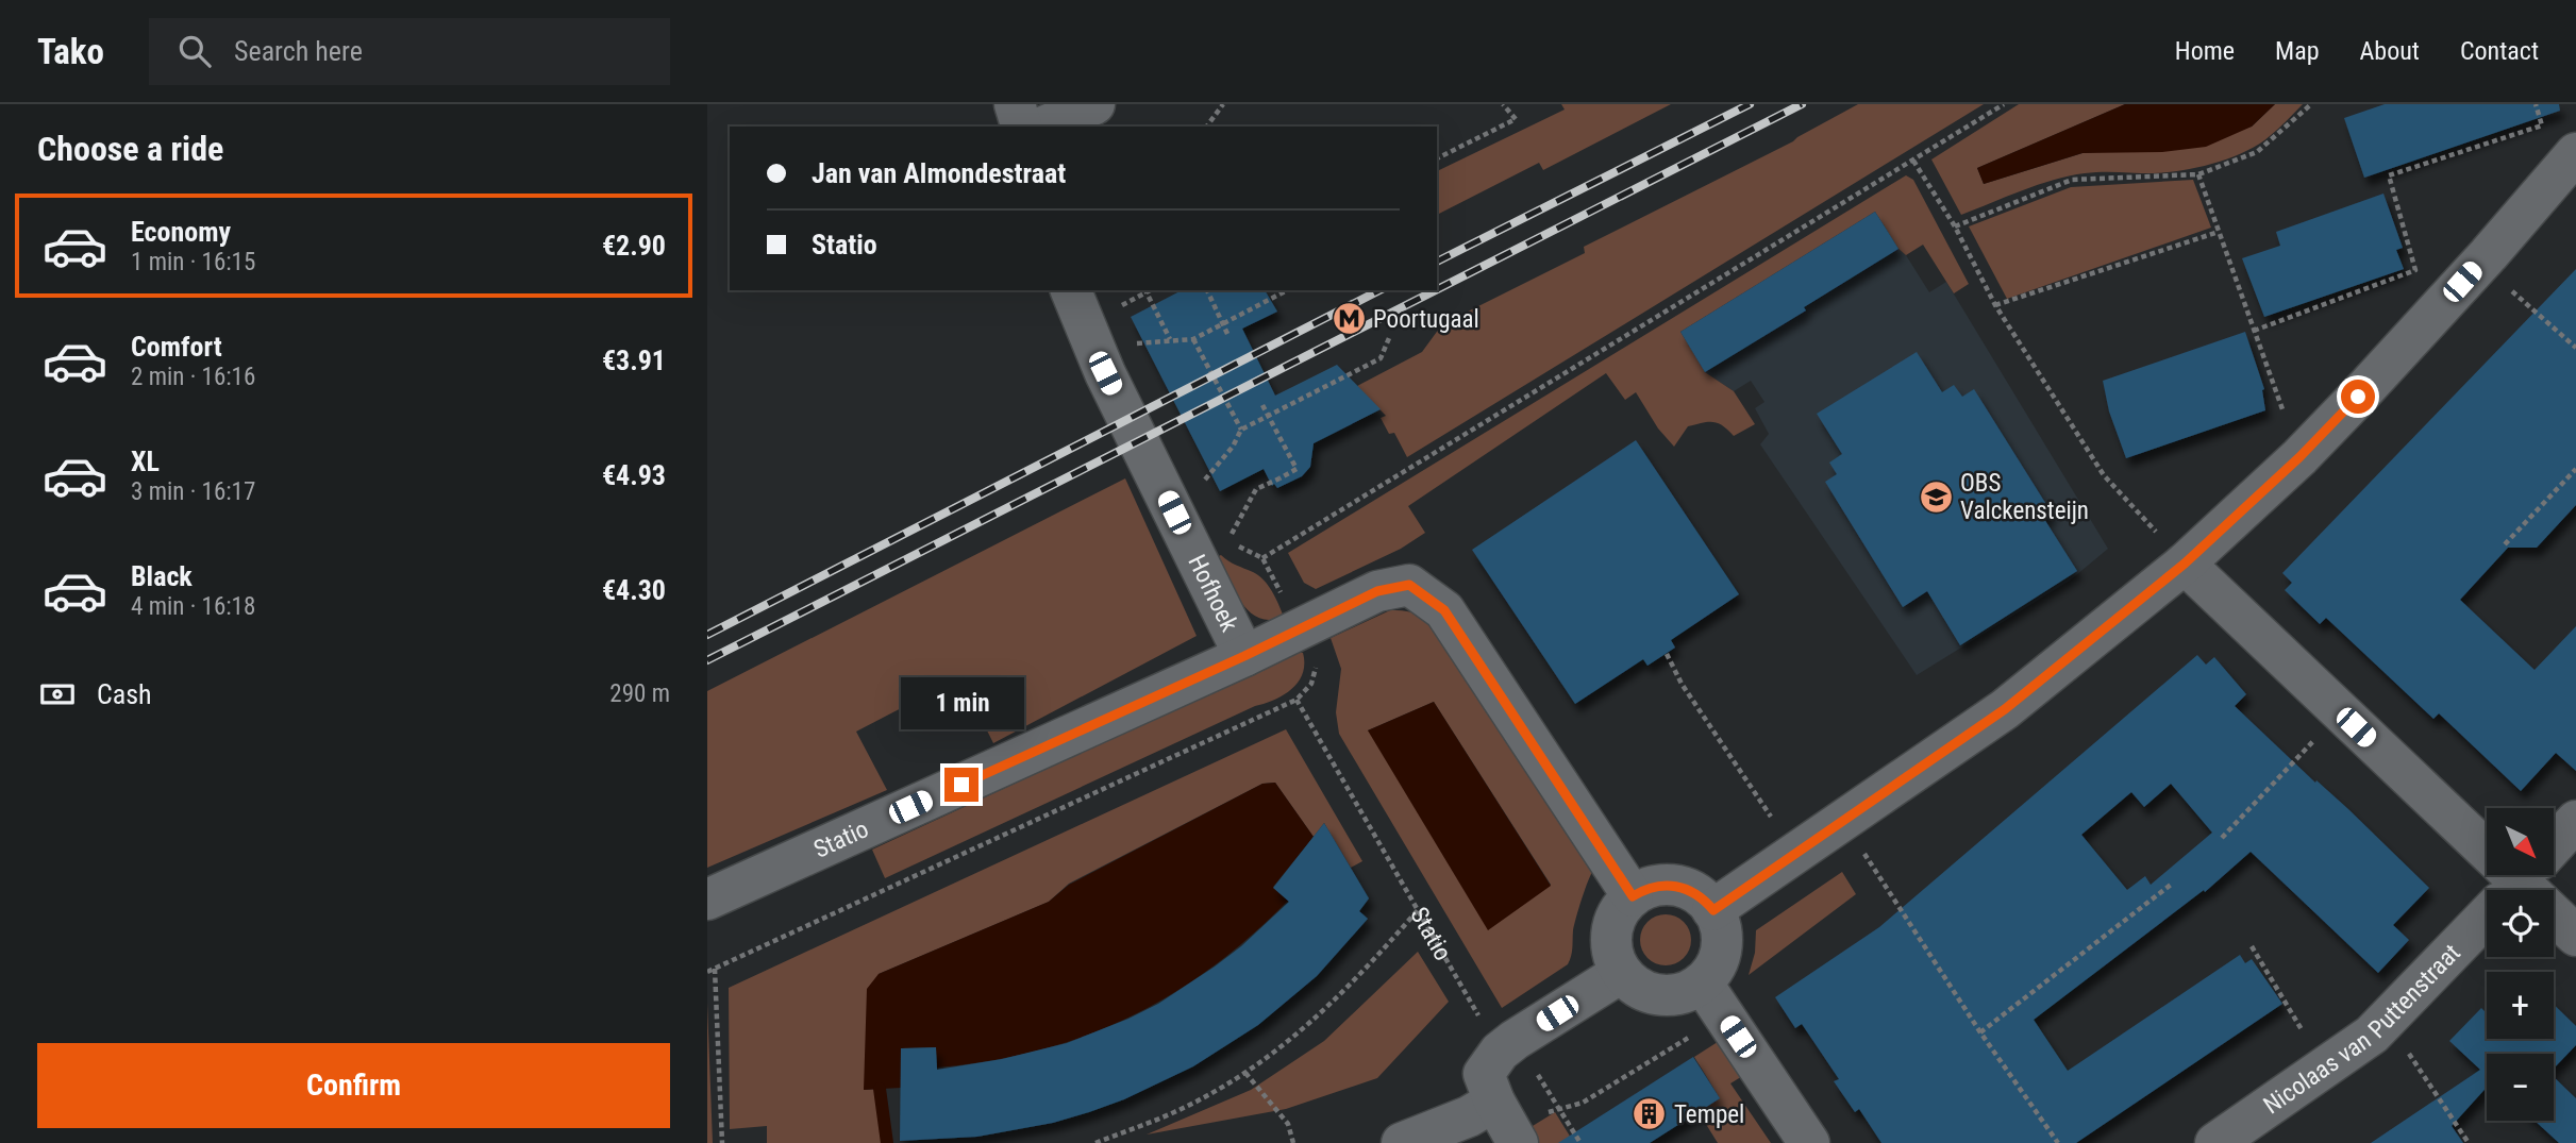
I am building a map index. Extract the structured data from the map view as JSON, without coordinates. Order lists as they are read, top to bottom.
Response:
{
  "streets": {
    "street": ["Hofhoek", "Statio", "Nicolaas van Puttenstraat"]
  },
  "crossings": [
    ["Hofhoek", "Statio"]
  ],
  "places": {
    "metro station": ["Poortugaal"],
    "school or university": ["OBS Valckensteijn"],
    "building": ["Tempel"]
  },
  "north": "bottom right",
  "page": {
    "header": "Tako",
    "search": "Search here",
    "nav": [
      "Home",
      "Map",
      "About",
      "Contact"
    ],
    "heading": "Choose a ride",
    "banner": ["Jan van Almondestraat", "Statio"],
    "list": [
      {
        "name": "Economy",
        "note": "1 min · 16:15",
        "value": "€2.90"
      },
      {
        "name": "Comfort",
        "note": "2 min · 16:16",
        "value": "€3.91"
      },
      {
        "name": "XL",
        "note": "3 min · 16:17",
        "value": "€4.93"
      },
      {
        "name": "Black",
        "note": "4 min · 16:18",
        "value": "€4.30"
      }
    ],
    "pay": ["Cash", "290 m"],
    "bubble": "1 min",
    "map_buttons": ["+", "−"],
    "buttons": "Confirm"
  }
}
